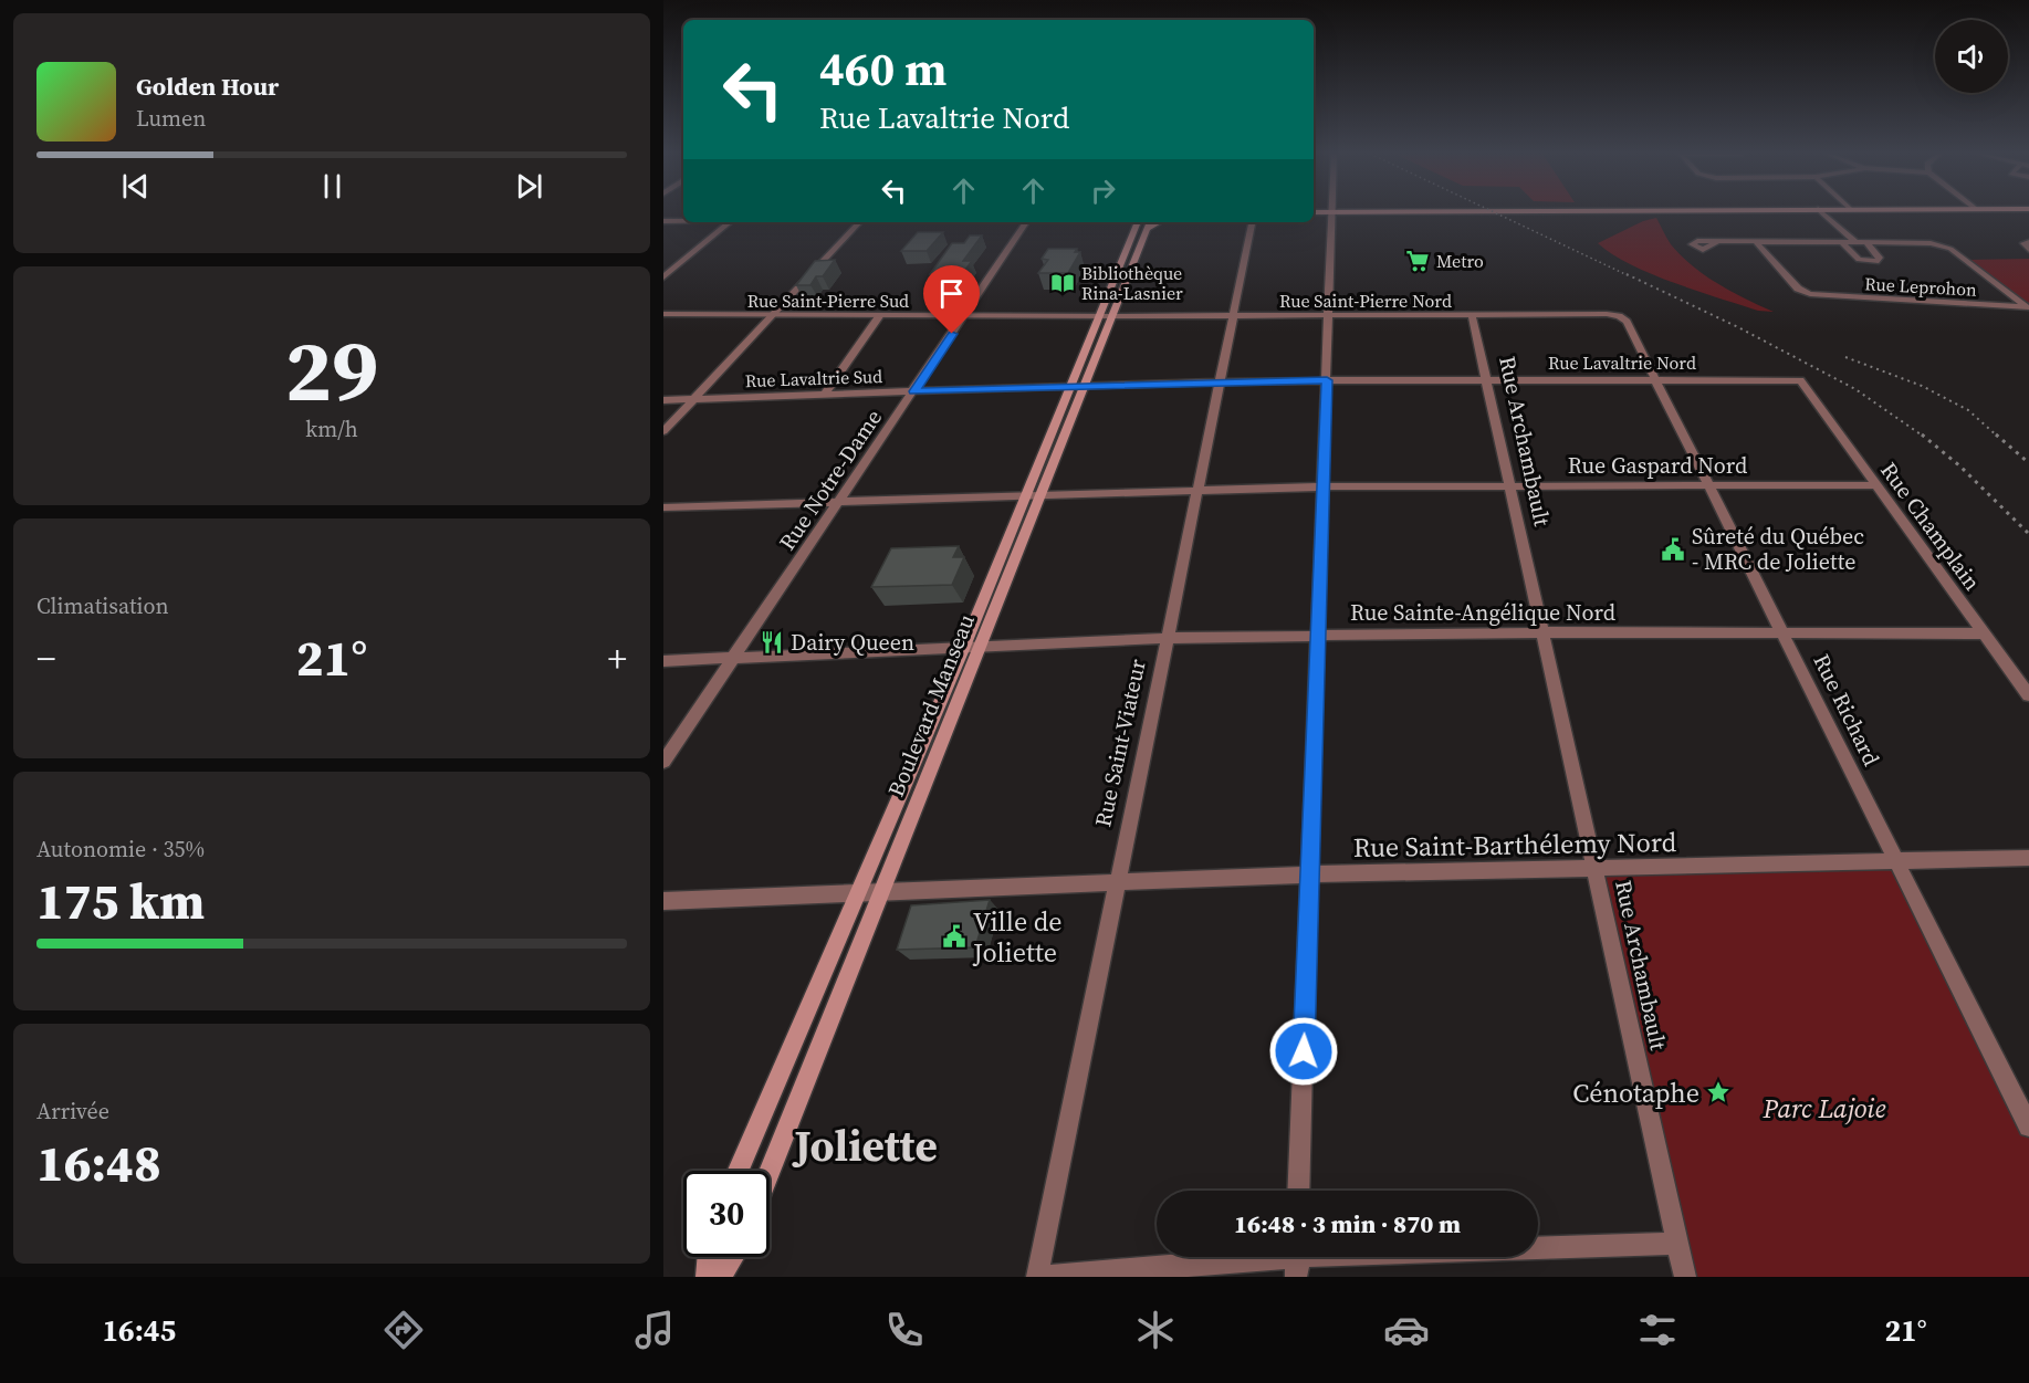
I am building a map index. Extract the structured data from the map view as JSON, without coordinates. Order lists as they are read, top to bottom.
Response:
{
  "streets": {
    "main road": ["Boulevard Manseau"],
    "street": [
      "Rue Leprohon",
      "Rue Saint-Pierre Sud",
      "Rue Saint-Pierre Nord",
      "Rue Lavaltrie Nord",
      "Rue Lavaltrie Sud",
      "Rue Archambault",
      "Rue Gaspard Nord",
      "Rue Notre-Dame",
      "Rue Champlain",
      "Rue Sainte-Angélique Nord",
      "Rue Richard",
      "Rue Saint-Viateur",
      "Rue Saint-Barthélemy Nord"
    ]
  },
  "crossings": [
    ["Rue Saint-Pierre Sud", "Rue Saint-Pierre Nord"],
    ["Rue Saint-Pierre Sud", "Rue Notre-Dame"],
    ["Rue Saint-Pierre Sud", "Boulevard Manseau"],
    ["Rue Saint-Pierre Nord", "Rue Archambault"],
    ["Rue Saint-Pierre Nord", "Boulevard Manseau"],
    ["Rue Saint-Pierre Nord", "Rue Richard"],
    ["Rue Saint-Pierre Nord", "Rue Saint-Viateur"],
    ["Rue Lavaltrie Nord", "Rue Lavaltrie Sud"],
    ["Rue Lavaltrie Nord", "Rue Archambault"],
    ["Rue Lavaltrie Nord", "Rue Champlain"],
    ["Rue Lavaltrie Nord", "Boulevard Manseau"],
    ["Rue Lavaltrie Nord", "Rue Richard"],
    ["Rue Lavaltrie Nord", "Rue Saint-Viateur"],
    ["Rue Lavaltrie Sud", "Rue Notre-Dame"],
    ["Rue Lavaltrie Sud", "Boulevard Manseau"],
    ["Rue Archambault", "Rue Gaspard Nord"],
    ["Rue Archambault", "Rue Sainte-Angélique Nord"],
    ["Rue Archambault", "Rue Saint-Barthélemy Nord"],
    ["Rue Gaspard Nord", "Rue Notre-Dame"],
    ["Rue Gaspard Nord", "Rue Champlain"],
    ["Rue Gaspard Nord", "Boulevard Manseau"],
    ["Rue Gaspard Nord", "Rue Richard"],
    ["Rue Gaspard Nord", "Rue Saint-Viateur"],
    ["Rue Notre-Dame", "Rue Sainte-Angélique Nord"],
    ["Rue Champlain", "Rue Sainte-Angélique Nord"],
    ["Rue Sainte-Angélique Nord", "Boulevard Manseau"],
    ["Rue Sainte-Angélique Nord", "Rue Richard"],
    ["Rue Sainte-Angélique Nord", "Rue Saint-Viateur"],
    ["Boulevard Manseau", "Rue Saint-Barthélemy Nord"],
    ["Rue Richard", "Rue Saint-Barthélemy Nord"],
    ["Rue Saint-Viateur", "Rue Saint-Barthélemy Nord"]
  ],
  "districts": ["Joliette"],
  "parks": ["Parc Lajoie"],
  "places": {
    "supermarket": ["Metro"],
    "library": ["Bibliothèque Rina-Lasnier"],
    "public building": ["Sûreté du Québec - MRC de Joliette", "Ville de Joliette"],
    "restaurant": ["Dairy Queen"],
    "place": ["Cénotaphe"]
  },
  "page": {
    "turn": ["460 m", "Rue Lavaltrie Nord"],
    "song": ["Golden Hour", "Lumen"],
    "tile": [
      ["29", "km/h"],
      "Climatisation",
      ["Autonomie · 35%", "175 km"],
      ["Arrivée", "16:48"]
    ],
    "heat": ["−", "21°", "+"],
    "limit": "30",
    "trip": "16:48 · 3 min · 870 m",
    "tabs": ["16:45", "21°"]
  }
}
